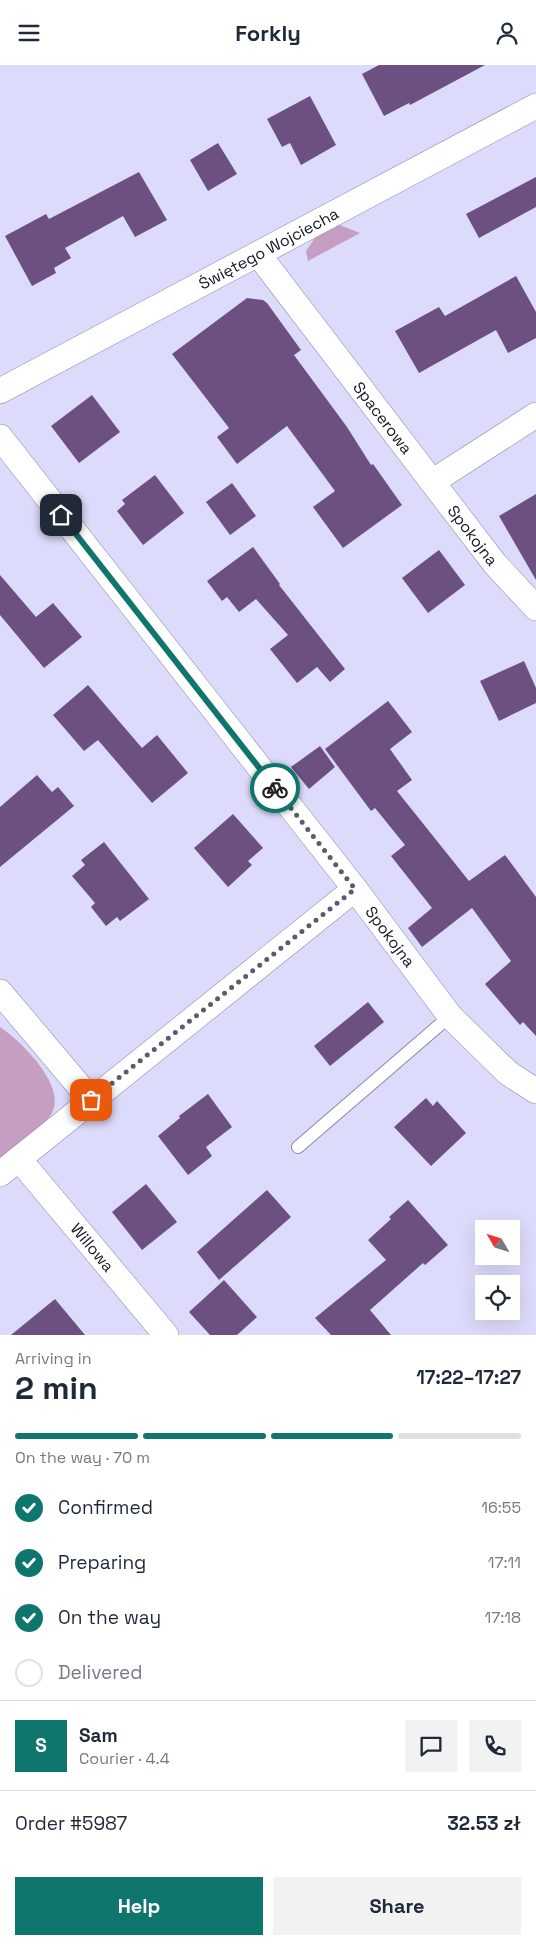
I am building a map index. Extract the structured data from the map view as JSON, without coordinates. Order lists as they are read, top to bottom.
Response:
{
  "streets": {
    "street": [
      "Świętego Wojciecha",
      "Spacerowa",
      "Spokojna",
      "Willowa"
    ]
  },
  "crossings": [
    ["Świętego Wojciecha", "Spacerowa"],
    ["Spacerowa", "Spokojna"]
  ],
  "north": "top left",
  "page": {
    "header": "Forkly",
    "heading": ["2 min", "Arriving in", "17:22–17:27"],
    "panel": [
      "Sam",
      "Courier · 4.4",
      "Order #5987",
      "32.53 zł"
    ],
    "bar": "On the way · 70 m",
    "list": [
      ["Confirmed", "16:55"],
      ["Preparing", "17:11"],
      ["On the way", "17:18"],
      "Delivered"
    ],
    "round": "S",
    "buttons": ["Help", "Share"]
  }
}
